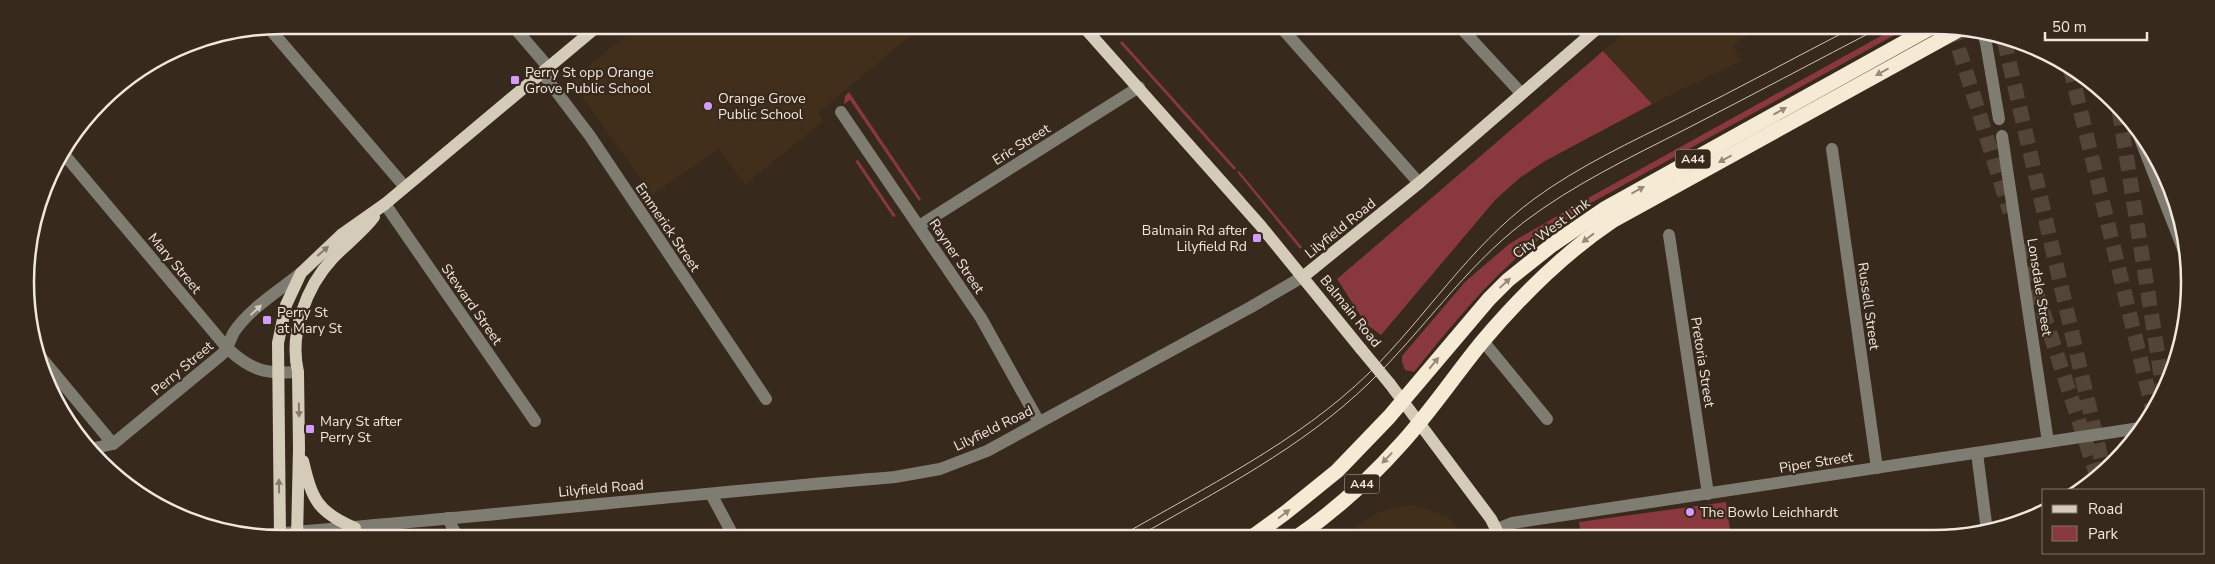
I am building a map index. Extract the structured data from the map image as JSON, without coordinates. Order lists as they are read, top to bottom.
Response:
{
  "streets": {
    "highway": ["A44", "City West Link"],
    "main road": ["Lilyfield Road", "Balmain Road", "Perry Street"],
    "street": [
      "Eric Street",
      "Emmerick Street",
      "Rayner Street",
      "Mary Street",
      "Lonsdale Street",
      "Steward Street",
      "Russell Street",
      "Pretoria Street",
      "Piper Street"
    ]
  },
  "crossings": [
    ["Eric Street", "Rayner Street"],
    ["Eric Street", "Balmain Road"],
    ["A44", "Balmain Road"],
    ["Emmerick Street", "Perry Street"],
    ["Lilyfield Road", "Rayner Street"],
    ["Lilyfield Road", "Balmain Road"],
    ["City West Link", "Balmain Road"],
    ["Mary Street", "Perry Street"],
    ["Lonsdale Street", "Piper Street"],
    ["Steward Street", "Perry Street"],
    ["Russell Street", "Piper Street"],
    ["Pretoria Street", "Piper Street"]
  ],
  "places": {
    "transit": [
      "Perry St opp Orange Grove Public School",
      "Balmain Rd after Lilyfield Rd",
      "Perry St at Mary St",
      "Mary St after Perry St"
    ],
    "other": ["Orange Grove Public School", "The Bowlo Leichhardt"]
  },
  "legend": ["Road", "Park"],
  "scale_bar": "50 m"
}
